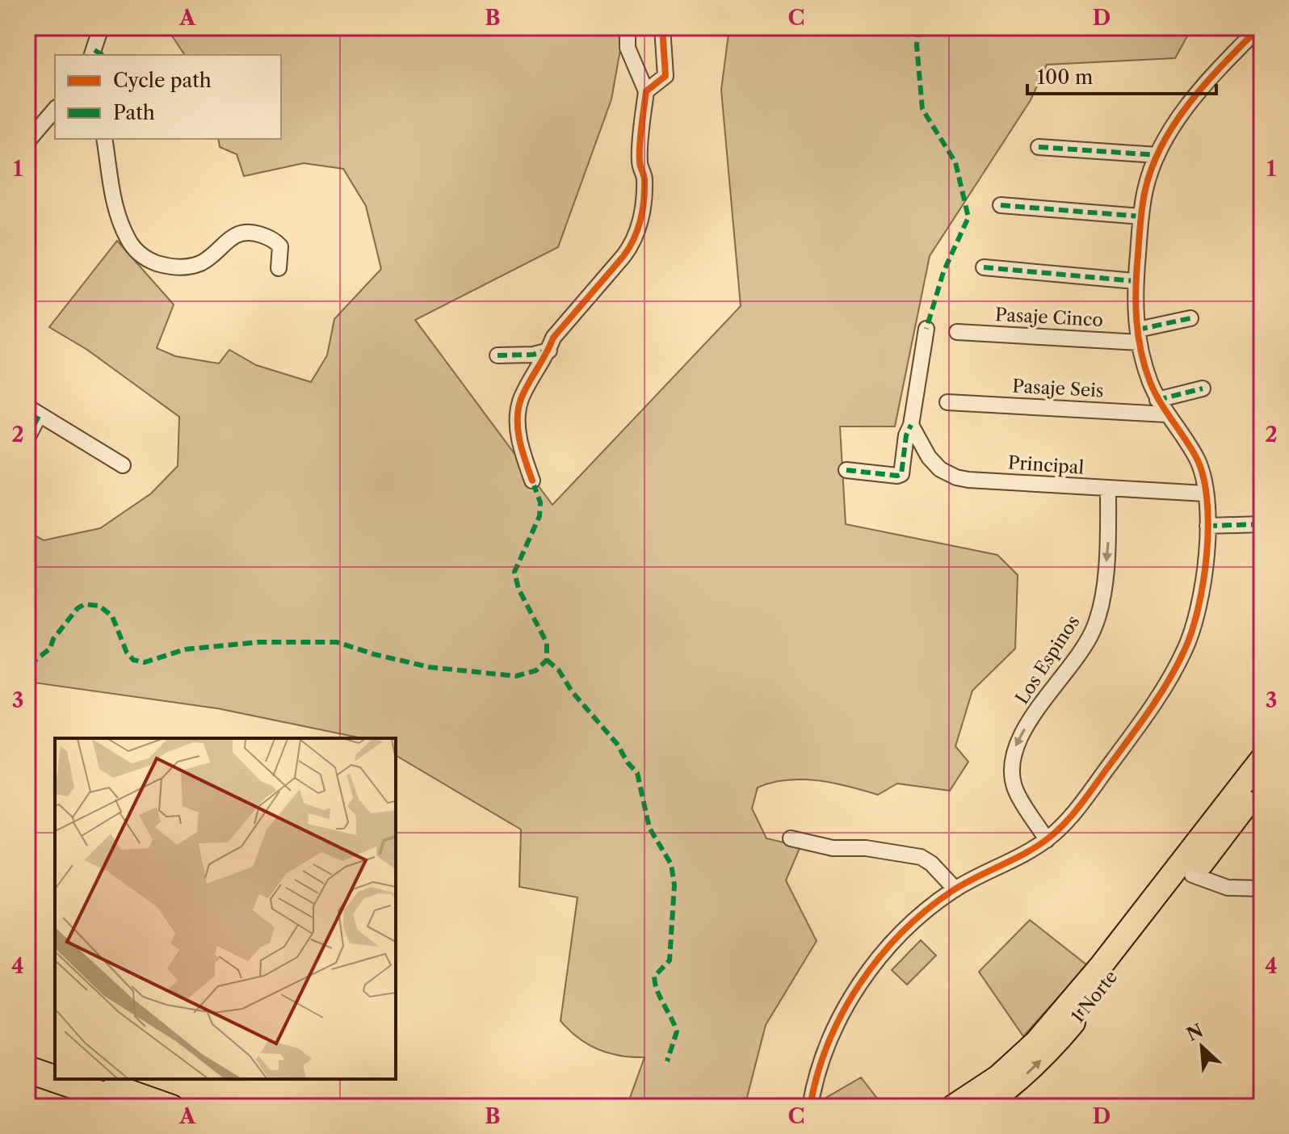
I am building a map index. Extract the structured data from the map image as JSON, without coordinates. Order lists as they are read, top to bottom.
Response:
{
  "streets": {
    "main road": ["1 Norte"],
    "street": [
      "Pasaje Cinco",
      "Pasaje Seis",
      "Principal",
      "Los Espinos"
    ]
  },
  "crossings": [
    ["Principal", "Los Espinos"]
  ],
  "legend": ["Cycle path", "Path"],
  "scale_bar": "100 m",
  "north": "top left",
  "grid": {
    "columns": [
      "A",
      "B",
      "C",
      "D"
    ],
    "rows": [
      "1",
      "2",
      "3",
      "4"
    ]
  }
}
